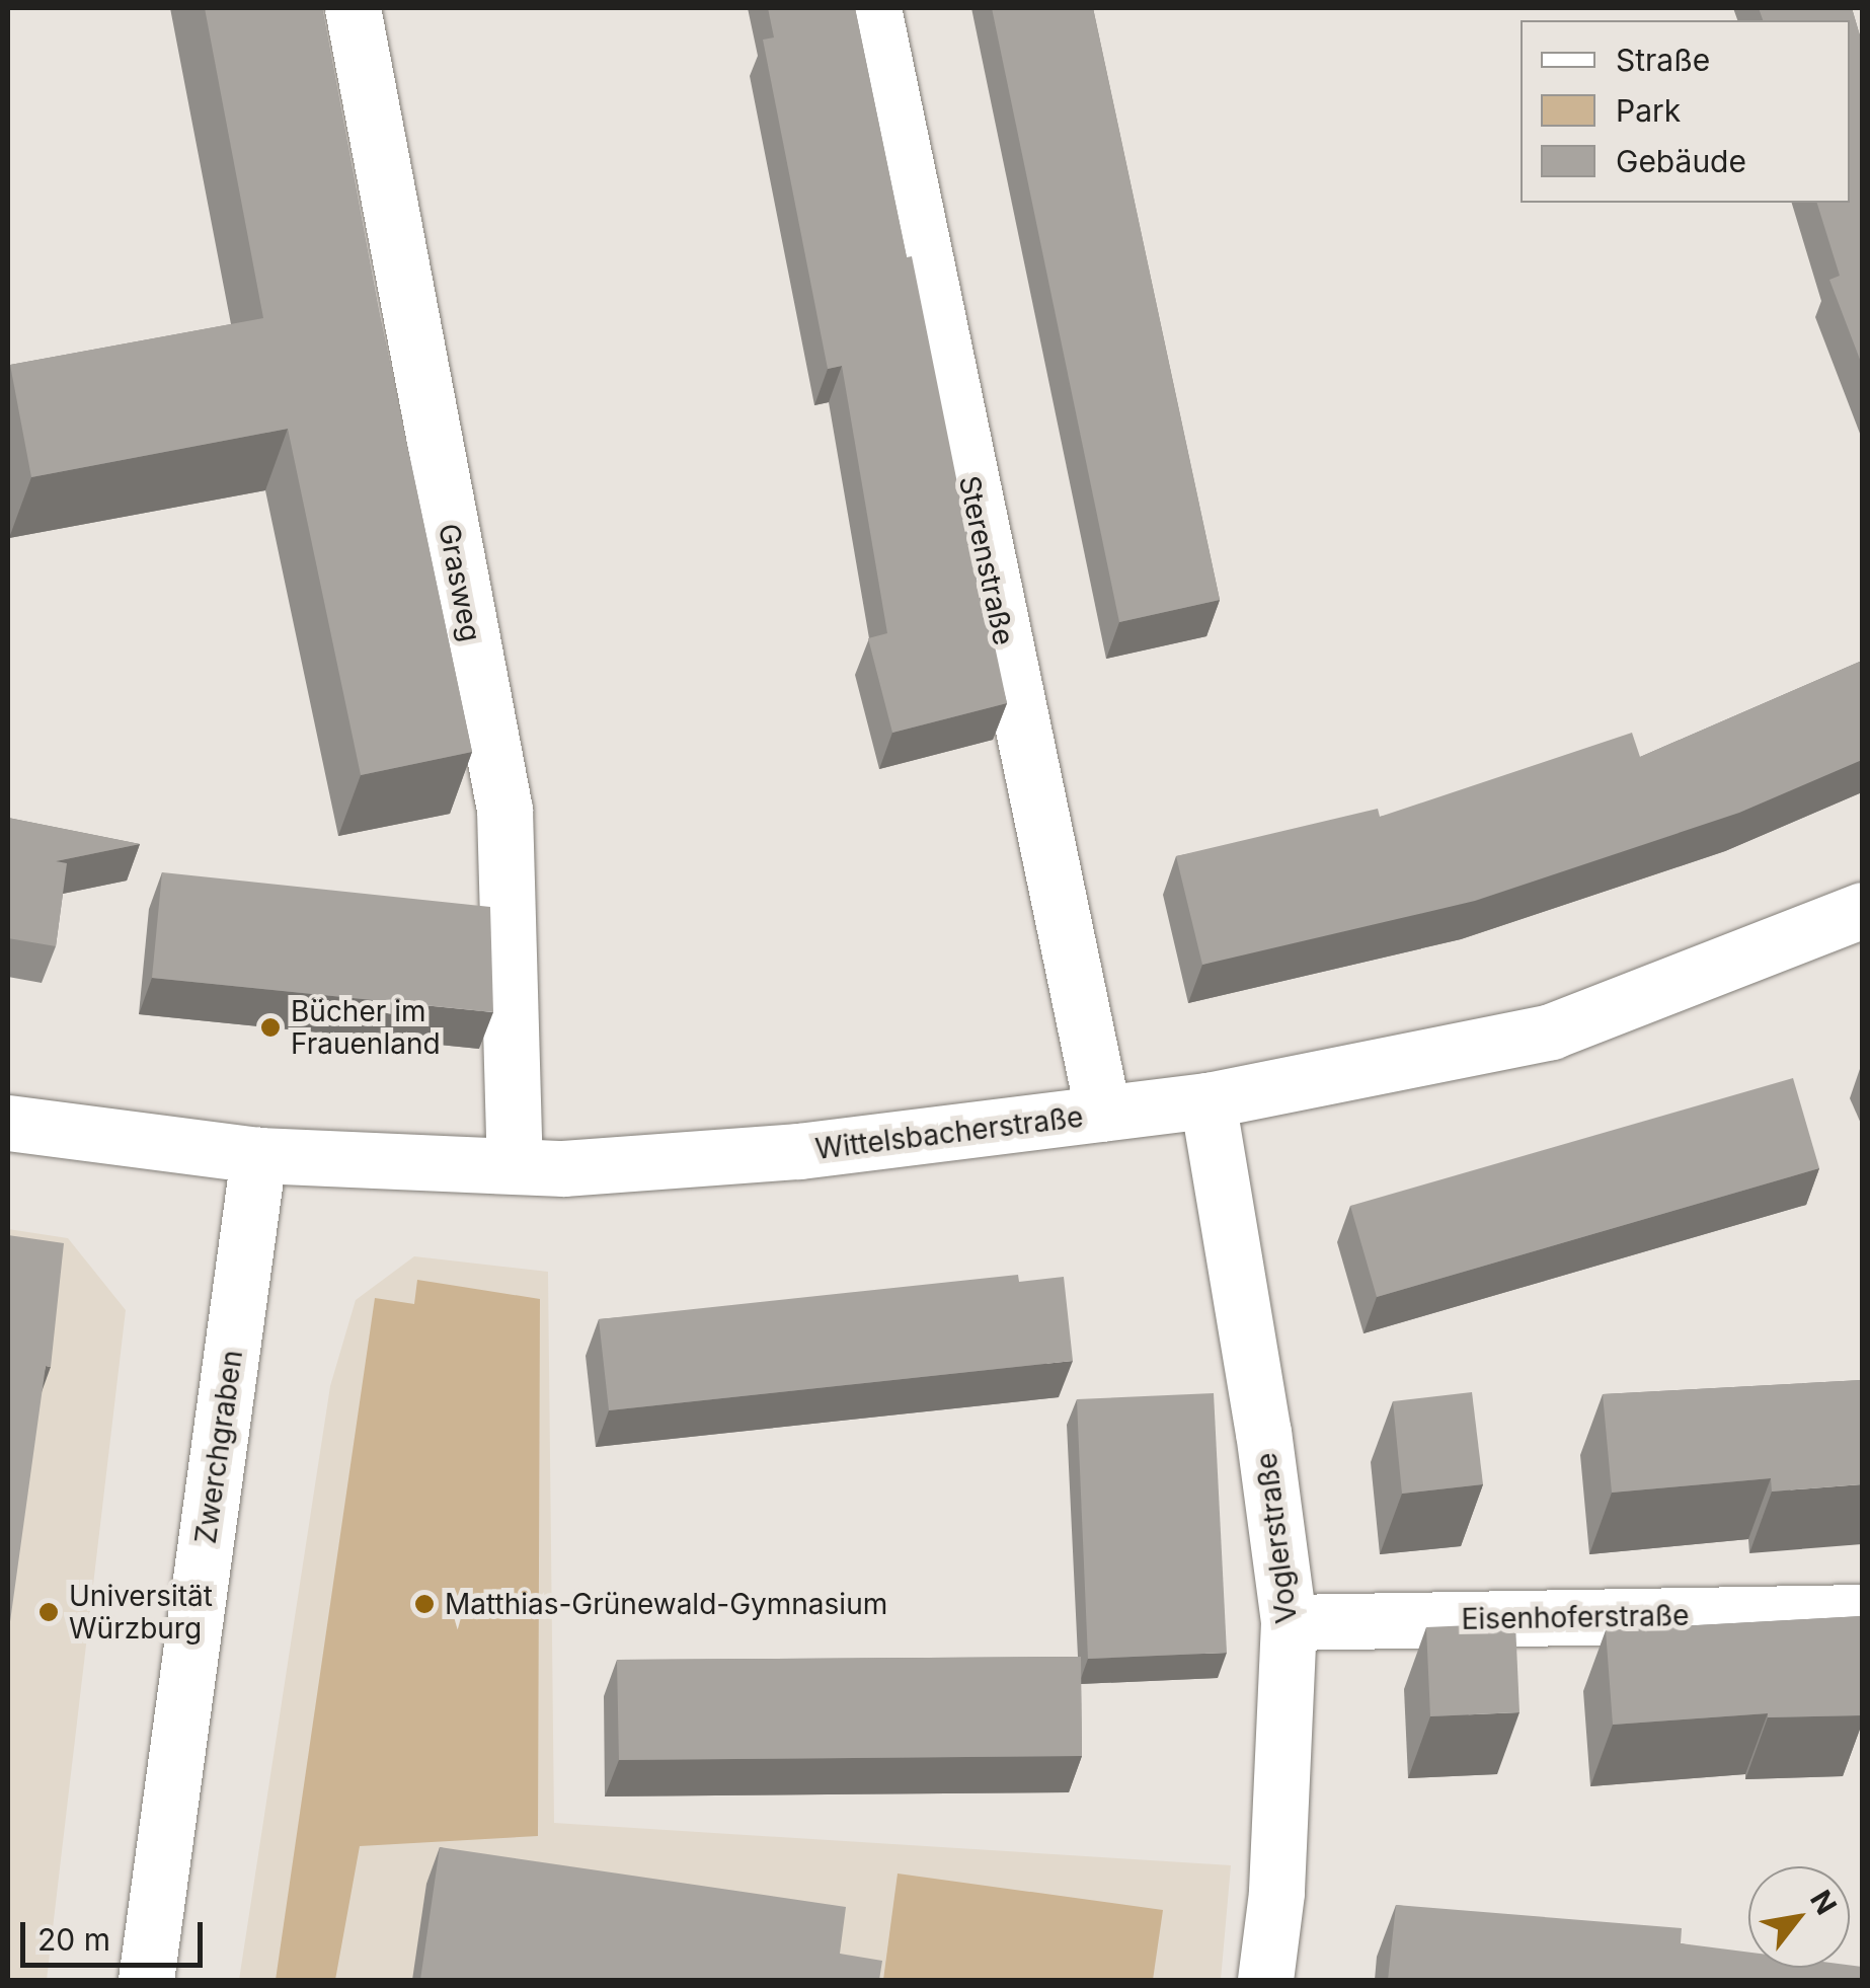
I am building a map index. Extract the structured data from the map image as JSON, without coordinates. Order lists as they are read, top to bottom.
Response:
{
  "streets": {
    "street": [
      "Sterenstraße",
      "Grasweg",
      "Wittelsbacherstraße",
      "Zwerchgraben",
      "Voglerstraße",
      "Eisenhoferstraße"
    ]
  },
  "crossings": [
    ["Sterenstraße", "Wittelsbacherstraße"],
    ["Grasweg", "Wittelsbacherstraße"],
    ["Wittelsbacherstraße", "Zwerchgraben"],
    ["Wittelsbacherstraße", "Voglerstraße"],
    ["Voglerstraße", "Eisenhoferstraße"]
  ],
  "places": ["Bücher im Frauenland", "Matthias-Grünewald-Gymnasium", "Universität Würzburg"],
  "legend": ["Straße", "Park", "Gebäude"],
  "scale_bar": "20 m",
  "north": "top right"
}
